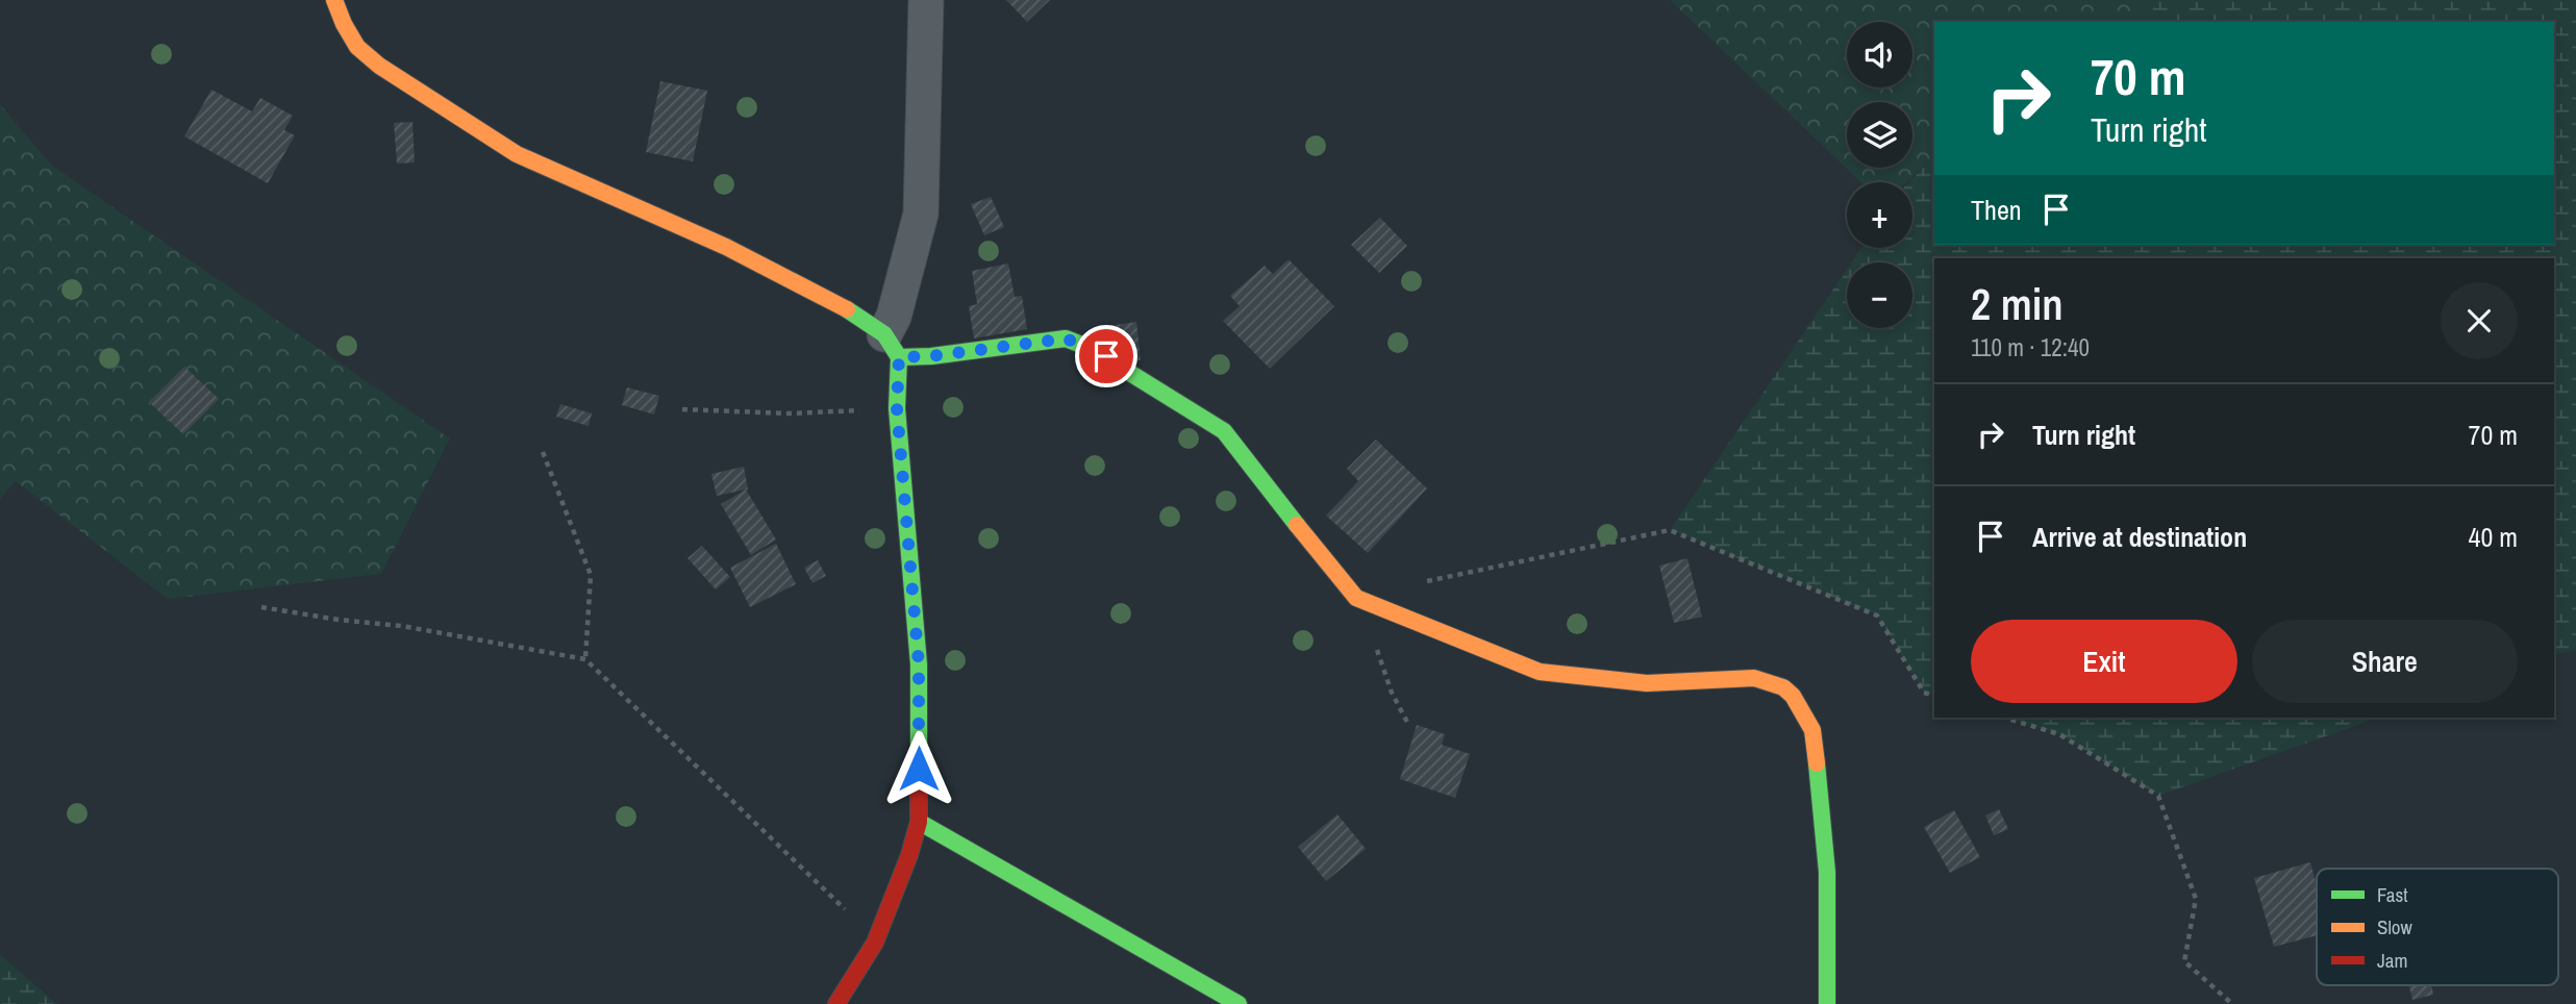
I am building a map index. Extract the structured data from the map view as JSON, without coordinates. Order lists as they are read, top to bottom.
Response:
{
  "legend": ["Fast", "Slow", "Jam"],
  "page": {
    "map_buttons": ["+", "−"],
    "turn": ["70 m", "Turn right"],
    "then": "Then",
    "heading": ["2 min", "110 m · 12:40"],
    "list": [
      {
        "name": "Turn right",
        "value": "70 m"
      },
      {
        "name": "Arrive at destination",
        "value": "40 m"
      }
    ],
    "buttons": ["Exit", "Share"]
  }
}
